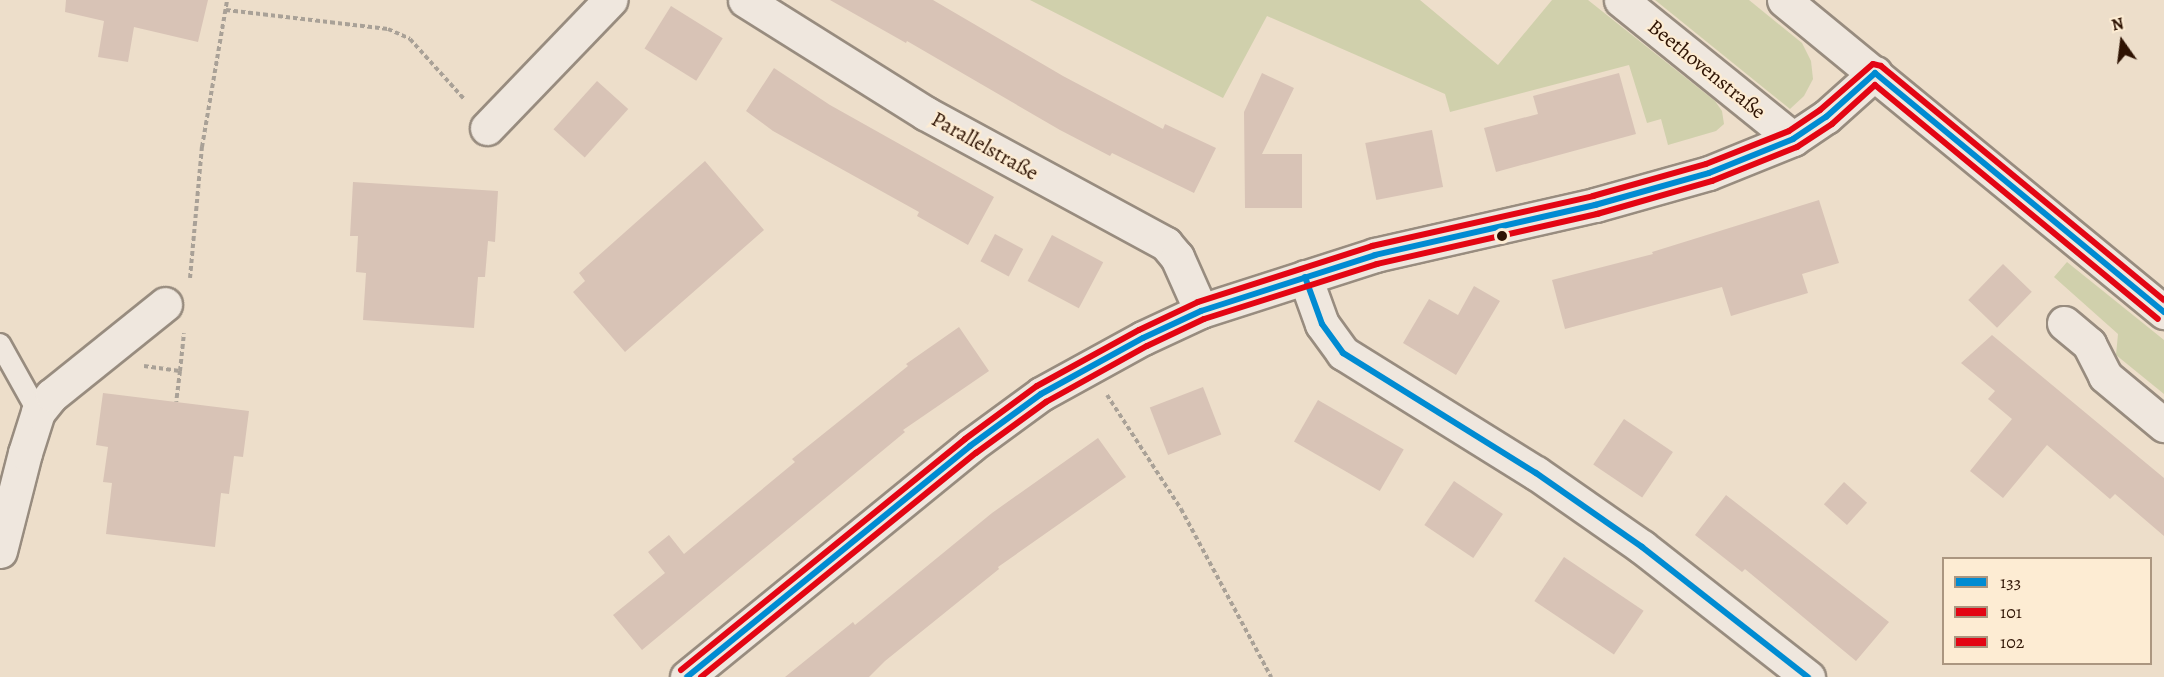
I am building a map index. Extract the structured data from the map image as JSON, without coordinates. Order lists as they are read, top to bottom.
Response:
{
  "streets": {
    "street": ["Beethovenstraße", "Parallelstraße"]
  },
  "lines": ["transit line 102", "transit line 133", "transit line 101"],
  "legend": ["133", "101", "102"],
  "north": "top"
}
